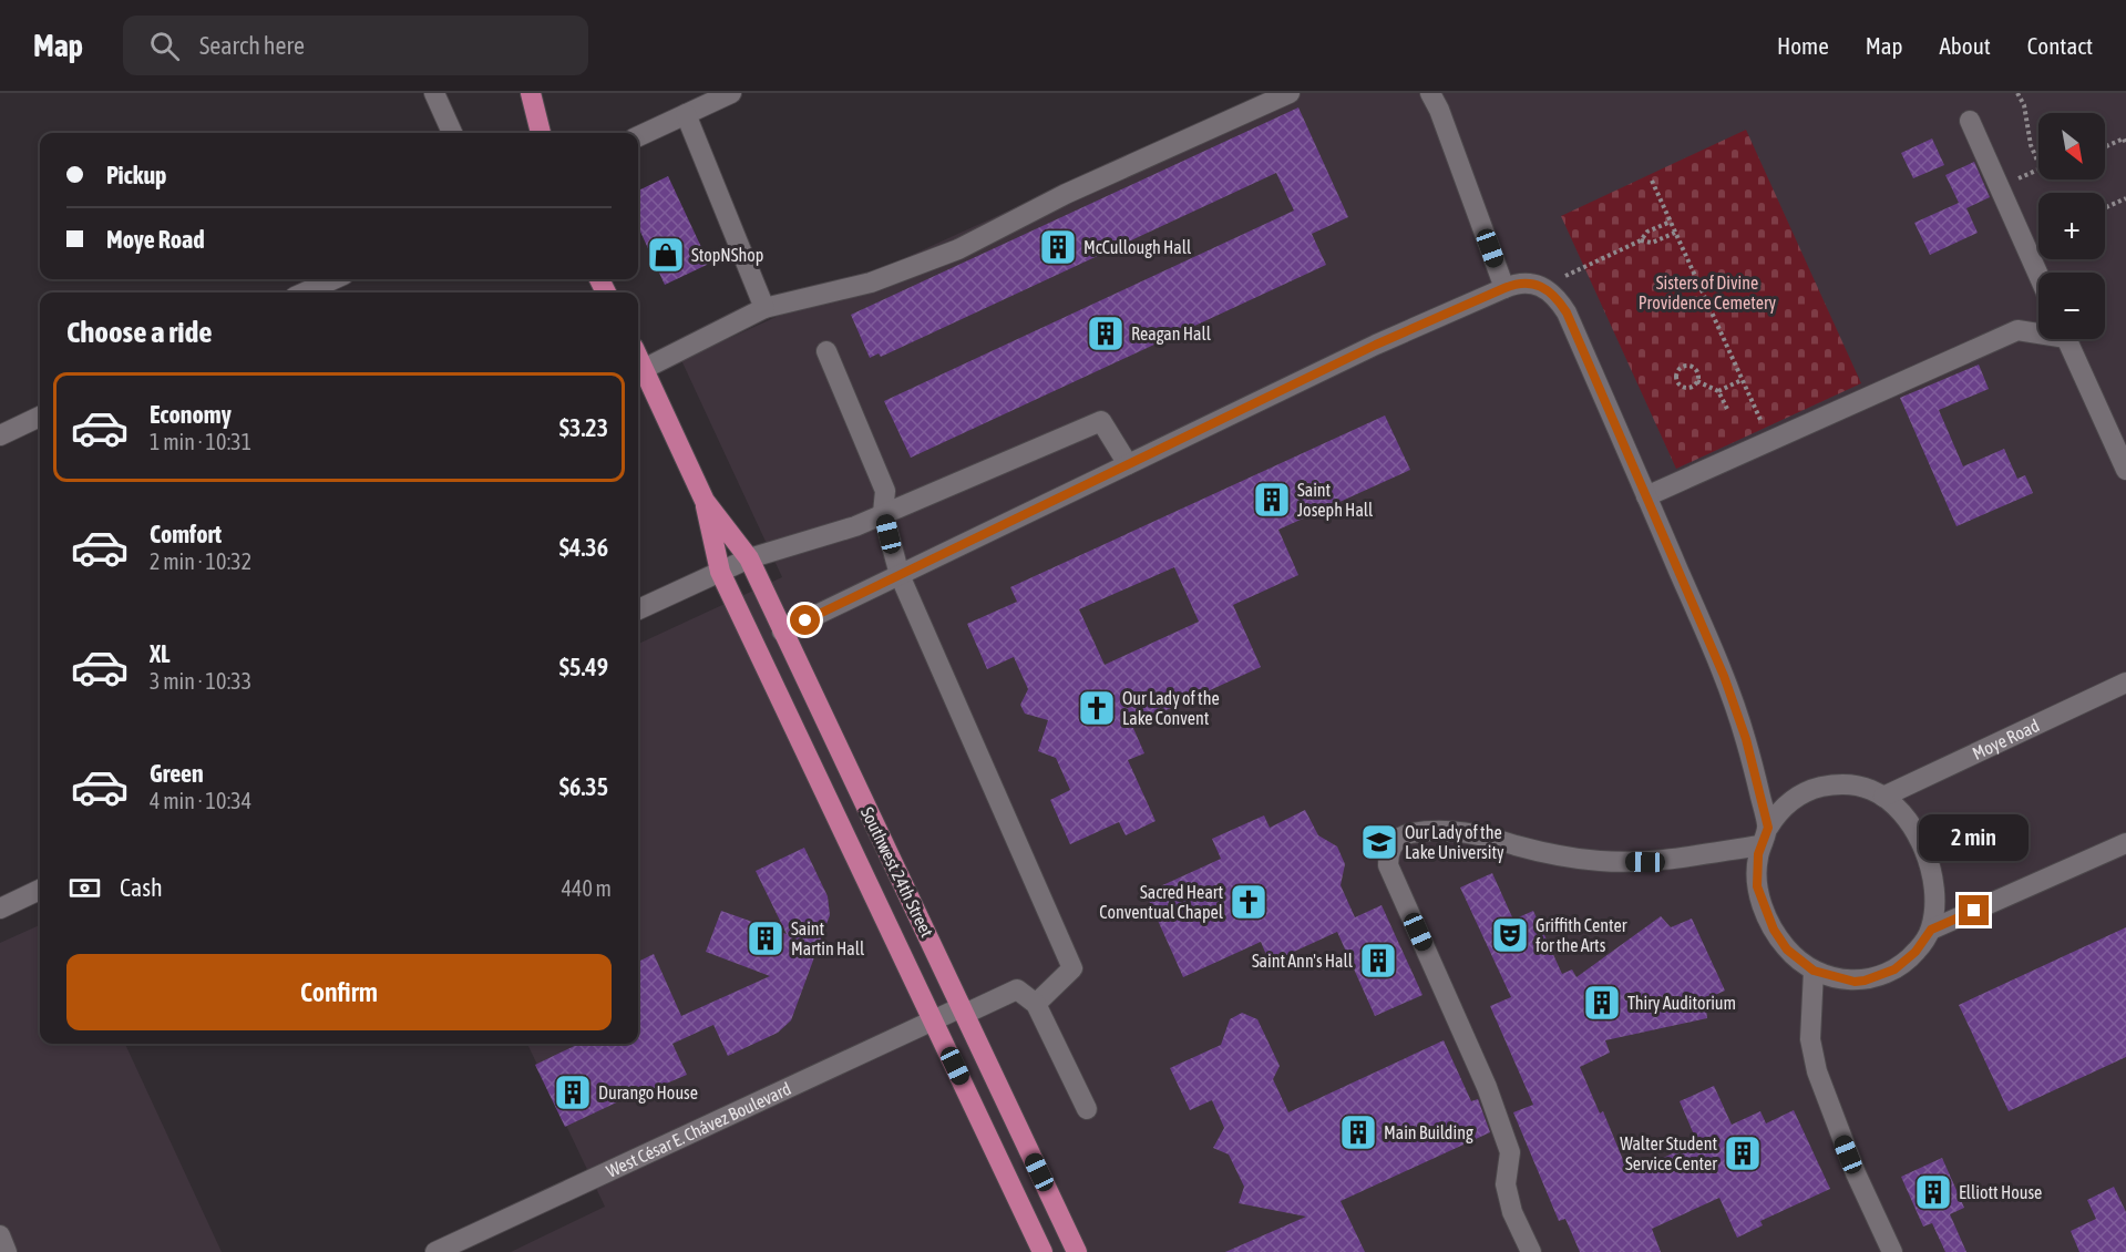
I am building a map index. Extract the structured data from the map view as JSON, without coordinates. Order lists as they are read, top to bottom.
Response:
{
  "streets": {
    "main road": ["Southwest 24th Street"],
    "street": ["Moye Road", "West César E. Chávez Boulevard"]
  },
  "crossings": [
    ["Southwest 24th Street", "West César E. Chávez Boulevard"]
  ],
  "parks": ["Sisters of Divine Providence Cemetery"],
  "places": {
    "building": [
      "McCullough Hall",
      "Reagan Hall",
      "Saint Joseph Hall",
      "Saint Martin Hall",
      "Saint Ann's Hall",
      "Thiry Auditorium",
      "Durango House",
      "Main Building",
      "Walter Student Service Center",
      "Elliott House"
    ],
    "shop": ["StopNShop"],
    "church": ["Our Lady of the Lake Convent", "Sacred Heart Conventual Chapel"],
    "school or university": ["Our Lady of the Lake University"],
    "theatre": ["Griffith Center for the Arts"]
  },
  "north": "bottom right",
  "page": {
    "header": "Map",
    "search": "Search here",
    "nav": [
      "Home",
      "Map",
      "About",
      "Contact"
    ],
    "map_buttons": ["+", "−"],
    "banner": ["Pickup", "Moye Road"],
    "heading": "Choose a ride",
    "list": [
      {
        "name": "Economy",
        "note": "1 min · 10:31",
        "value": "$3.23"
      },
      {
        "name": "Comfort",
        "note": "2 min · 10:32",
        "value": "$4.36"
      },
      {
        "name": "XL",
        "note": "3 min · 10:33",
        "value": "$5.49"
      },
      {
        "name": "Green",
        "note": "4 min · 10:34",
        "value": "$6.35"
      }
    ],
    "bubble": "2 min",
    "pay": ["Cash", "440 m"],
    "buttons": "Confirm"
  }
}
